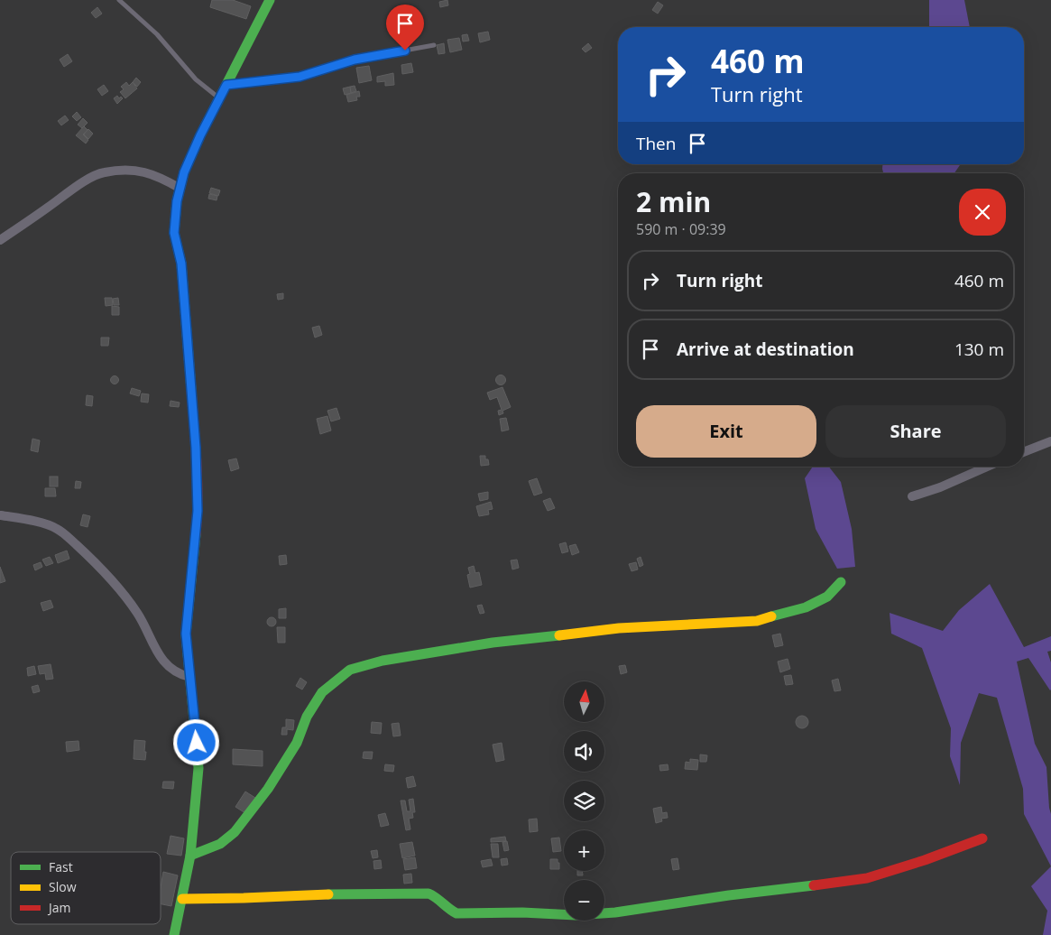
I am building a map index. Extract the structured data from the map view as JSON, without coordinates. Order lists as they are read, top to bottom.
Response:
{
  "legend": ["Fast", "Slow", "Jam"],
  "north": "top",
  "page": {
    "turn": ["460 m", "Turn right"],
    "then": "Then",
    "heading": ["2 min", "590 m · 09:39"],
    "list": [
      {
        "name": "Turn right",
        "value": "460 m"
      },
      {
        "name": "Arrive at destination",
        "value": "130 m"
      }
    ],
    "buttons": ["Exit", "Share"],
    "map_buttons": ["+", "−"]
  }
}
